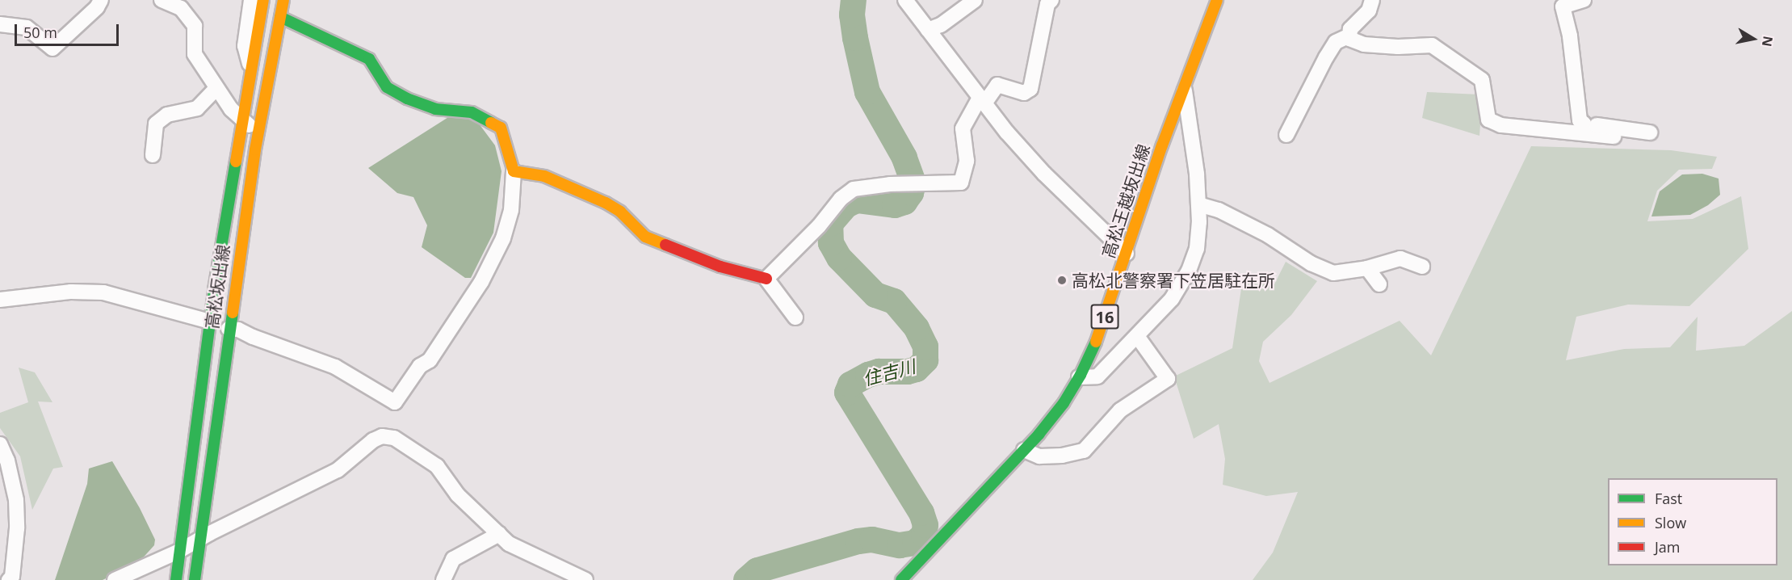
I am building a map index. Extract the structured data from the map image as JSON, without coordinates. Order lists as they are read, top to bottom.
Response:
{
  "streets": {
    "main road": ["高松王越坂出線", "高松坂出線", "16"]
  },
  "water": ["住吉川"],
  "places": ["高松北警察署下笠居駐在所"],
  "legend": ["Fast", "Slow", "Jam"],
  "scale_bar": "50 m",
  "north": "right"
}
